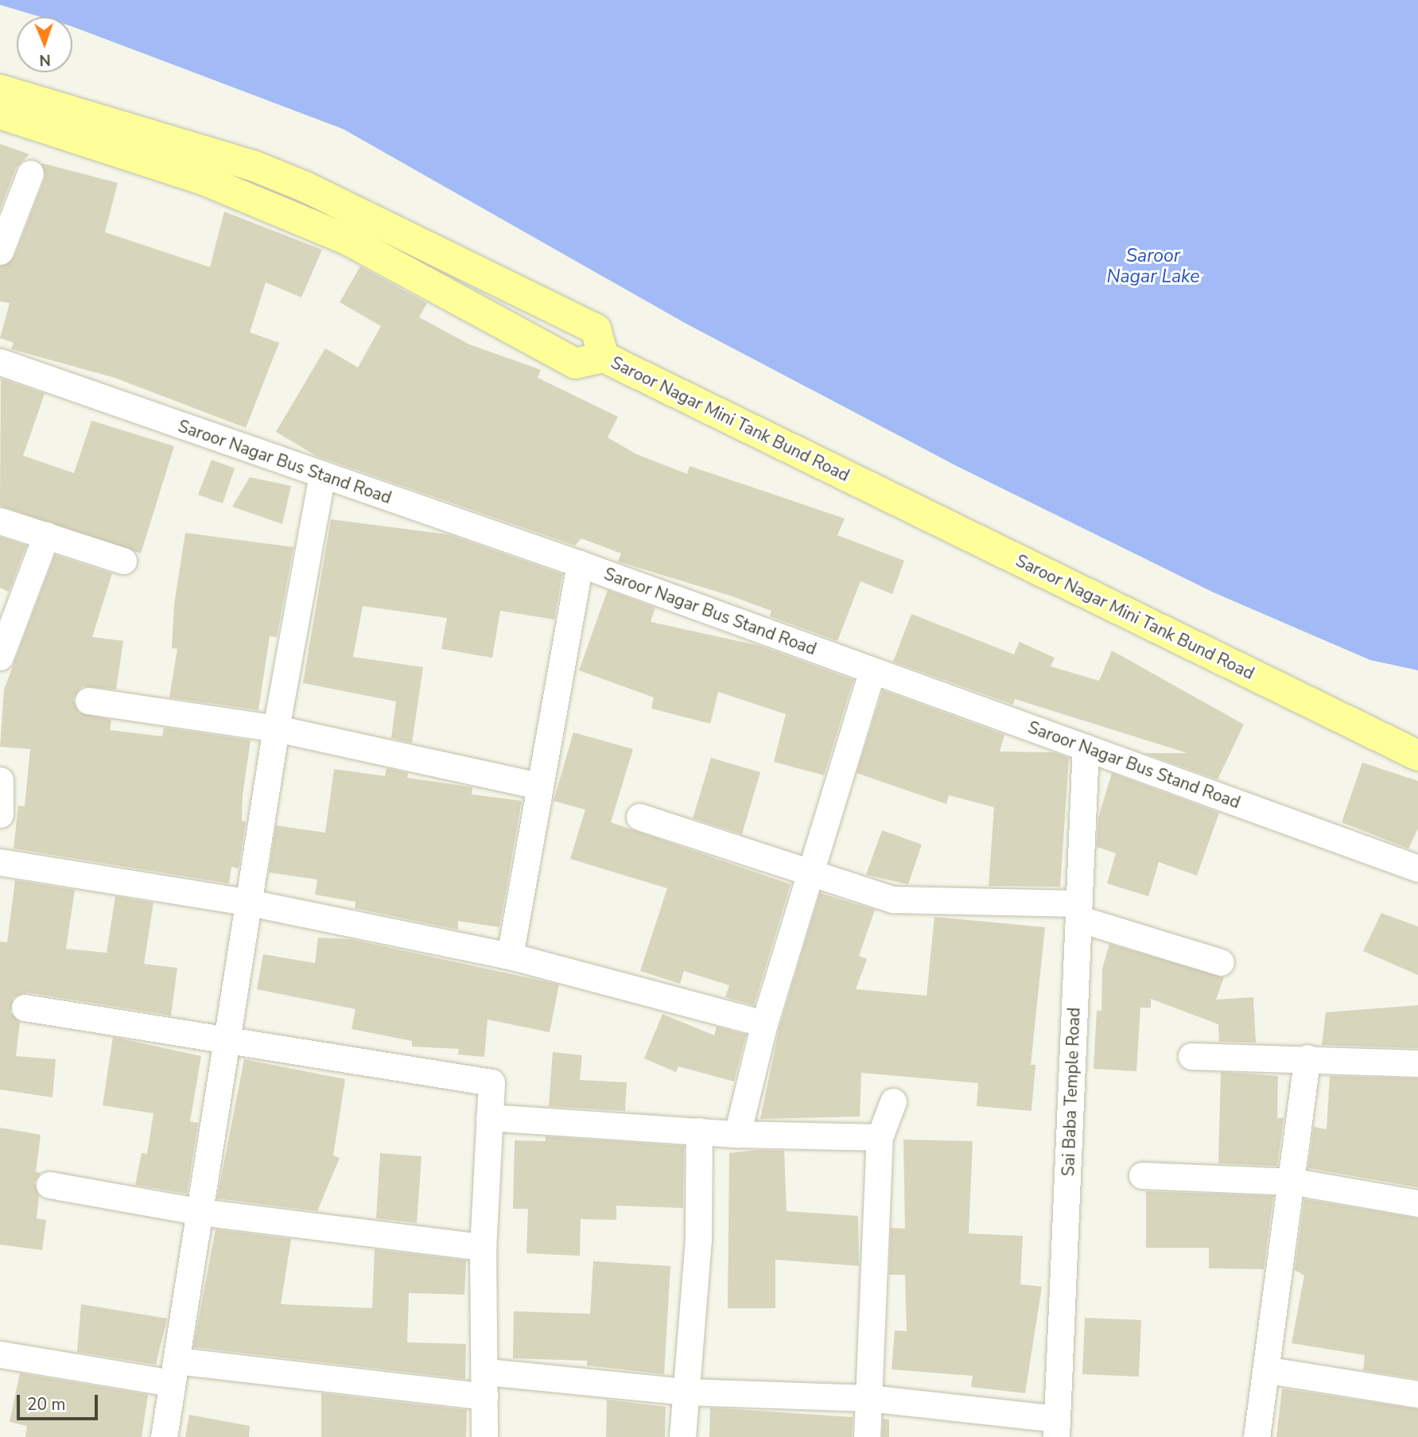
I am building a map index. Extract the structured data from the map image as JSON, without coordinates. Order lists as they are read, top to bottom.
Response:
{
  "streets": {
    "main road": ["Saroor Nagar Mini Tank Bund Road"],
    "street": ["Saroor Nagar Bus Stand Road", "Sai Baba Temple Road"]
  },
  "crossings": [
    ["Saroor Nagar Bus Stand Road", "Sai Baba Temple Road"]
  ],
  "water": ["Saroor Nagar Lake"],
  "scale_bar": "20 m",
  "north": "bottom"
}
